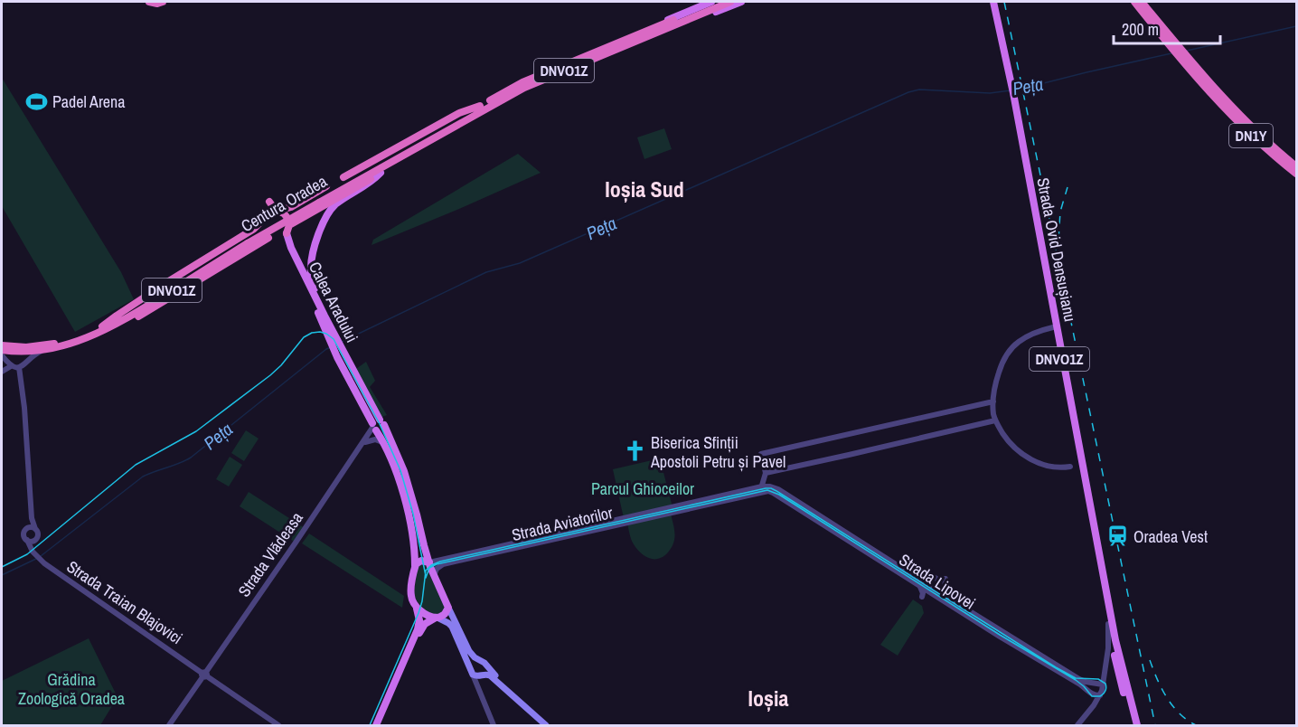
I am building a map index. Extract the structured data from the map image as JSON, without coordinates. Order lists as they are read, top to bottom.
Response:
{
  "streets": {
    "highway": [
      "DNVO1Z",
      "DN1Y",
      "Centura Oradea",
      "Calea Aradului"
    ],
    "main road": ["Strada Ovid Densușianu"],
    "street": [
      "Strada Aviatorilor",
      "Strada Vlădeasa",
      "Strada Lipovei",
      "Strada Traian Blajovici"
    ]
  },
  "crossings": [
    ["DNVO1Z", "Centura Oradea"],
    ["Calea Aradului", "Strada Aviatorilor"],
    ["Calea Aradului", "Strada Vlădeasa"],
    ["Strada Aviatorilor", "Strada Lipovei"],
    ["Strada Vlădeasa", "Strada Traian Blajovici"]
  ],
  "districts": ["Ioșia Sud", "Ioșia"],
  "water": ["Peța"],
  "parks": ["Parcul Ghioceilor", "Grădina Zoologică Oradea"],
  "places": {
    "sports": ["Padel Arena"],
    "church": ["Biserica Sfinții Apostoli Petru și Pavel"],
    "station": ["Oradea Vest"]
  },
  "scale_bar": "200 m"
}
